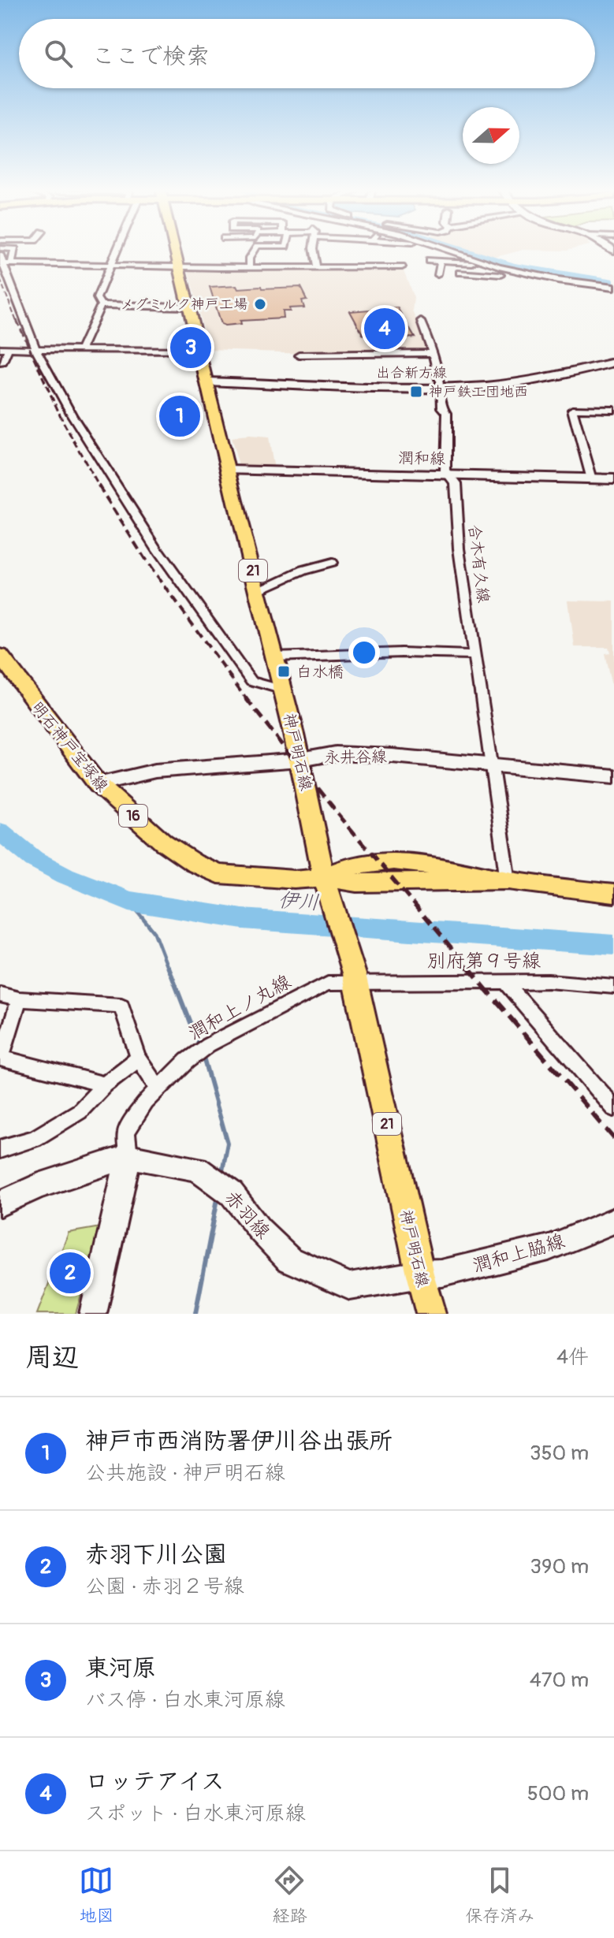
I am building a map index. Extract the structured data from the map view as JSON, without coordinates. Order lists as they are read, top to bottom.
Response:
{
  "streets": {
    "main road": [
      "21",
      "明石神戸宝塚線",
      "神戸明石線",
      "16"
    ],
    "street": [
      "出合新方線",
      "潤和線",
      "合木有久線",
      "永井谷線",
      "別府第９号線",
      "潤和上ノ丸線",
      "赤羽線",
      "潤和上脇線"
    ]
  },
  "crossings": [
    ["出合新方線", "合木有久線"],
    ["出合新方線", "神戸明石線"],
    ["潤和線", "合木有久線"],
    ["潤和線", "神戸明石線"],
    ["合木有久線", "明石神戸宝塚線"],
    ["合木有久線", "永井谷線"],
    ["明石神戸宝塚線", "神戸明石線"],
    ["明石神戸宝塚線", "永井谷線"],
    ["神戸明石線", "永井谷線"],
    ["神戸明石線", "別府第９号線"],
    ["神戸明石線", "潤和上ノ丸線"],
    ["神戸明石線", "赤羽線"],
    ["神戸明石線", "潤和上脇線"],
    ["別府第９号線", "潤和上ノ丸線"],
    ["潤和上ノ丸線", "赤羽線"],
    ["赤羽線", "潤和上脇線"]
  ],
  "water": ["伊川"],
  "places": {
    "other": ["メグミルク神戸工場"],
    "transit": ["神戸鉄工団地西", "白水橋"]
  },
  "north": "right",
  "page": {
    "search": "ここで検索",
    "pins": [
      "4",
      "3",
      "1",
      "2"
    ],
    "heading": ["周辺", "4件"],
    "list": [
      {
        "mark": "1",
        "name": "神戸市西消防署伊川谷出張所",
        "note": "公共施設 · 神戸明石線",
        "value": "350 m"
      },
      {
        "mark": "2",
        "name": "赤羽下川公園",
        "note": "公園 · 赤羽２号線",
        "value": "390 m"
      },
      {
        "mark": "3",
        "name": "東河原",
        "note": "バス停 · 白水東河原線",
        "value": "470 m"
      },
      {
        "mark": "4",
        "name": "ロッテアイス",
        "note": "スポット · 白水東河原線",
        "value": "500 m"
      }
    ],
    "nav": ["地図", "経路", "保存済み"]
  }
}
